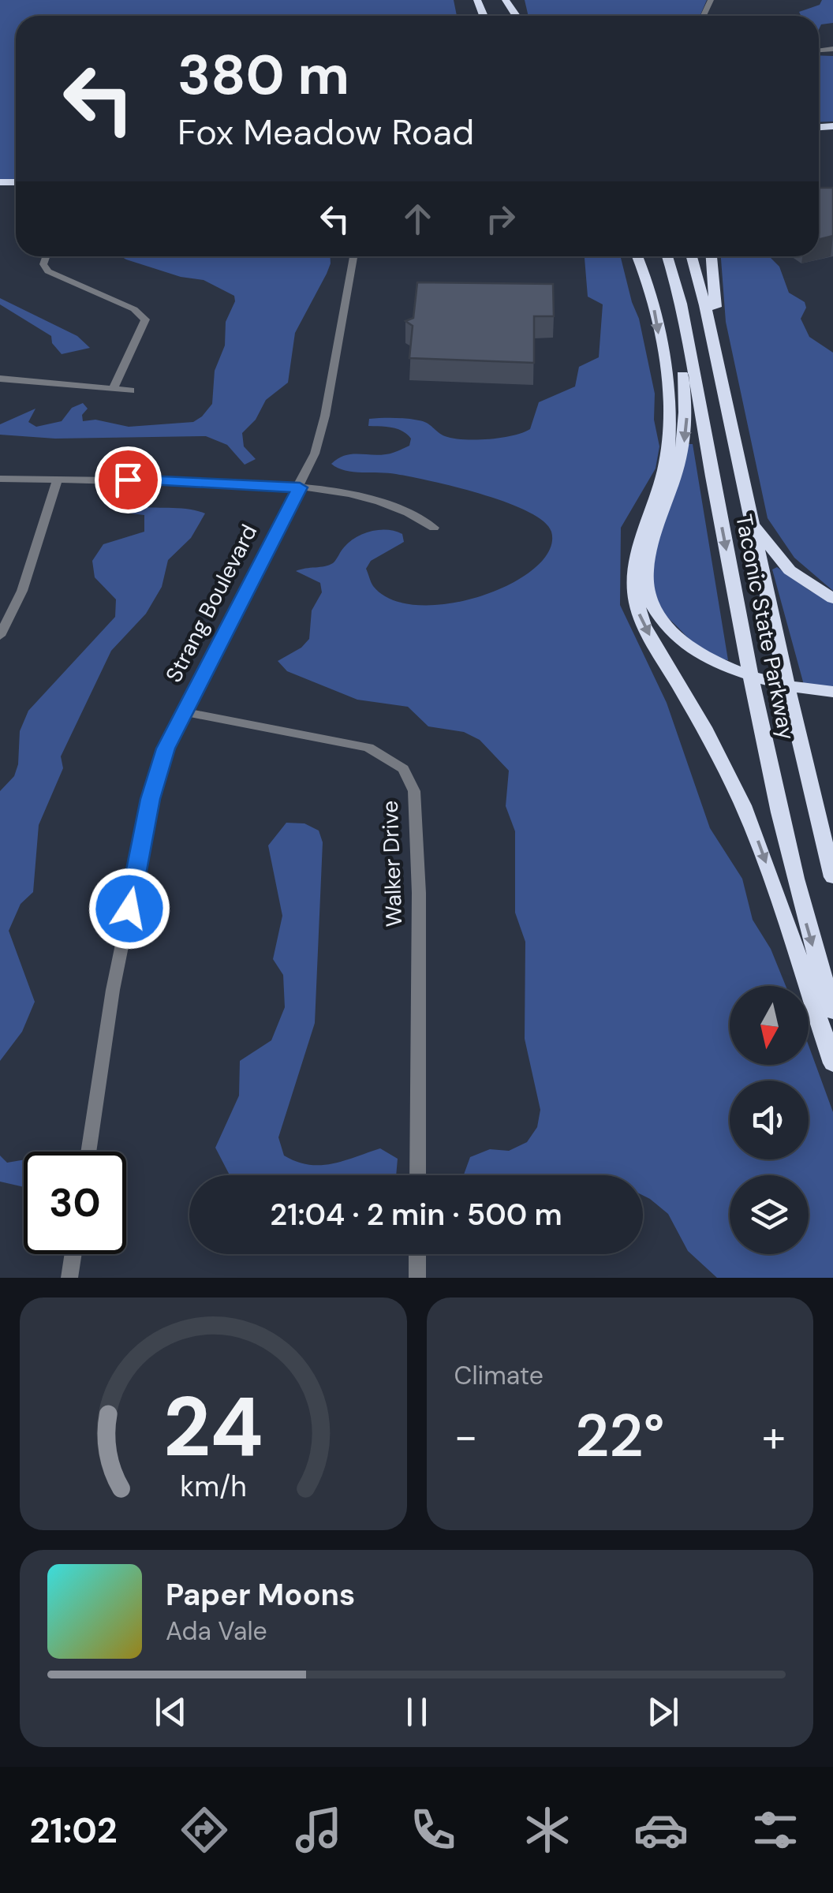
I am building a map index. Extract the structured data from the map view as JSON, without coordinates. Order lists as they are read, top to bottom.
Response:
{
  "streets": {
    "highway": ["Taconic State Parkway"],
    "street": ["Strang Boulevard", "Walker Drive"]
  },
  "crossings": [
    ["Strang Boulevard", "Walker Drive"]
  ],
  "north": "bottom",
  "page": {
    "turn": ["380 m", "Fox Meadow Road"],
    "limit": "30",
    "trip": "21:04 · 2 min · 500 m",
    "tile": "Climate",
    "heat": ["−", "22°", "+"],
    "song": ["Paper Moons", "Ada Vale"],
    "tabs": "21:02",
    "gauge": ["24", "km/h"]
  }
}
